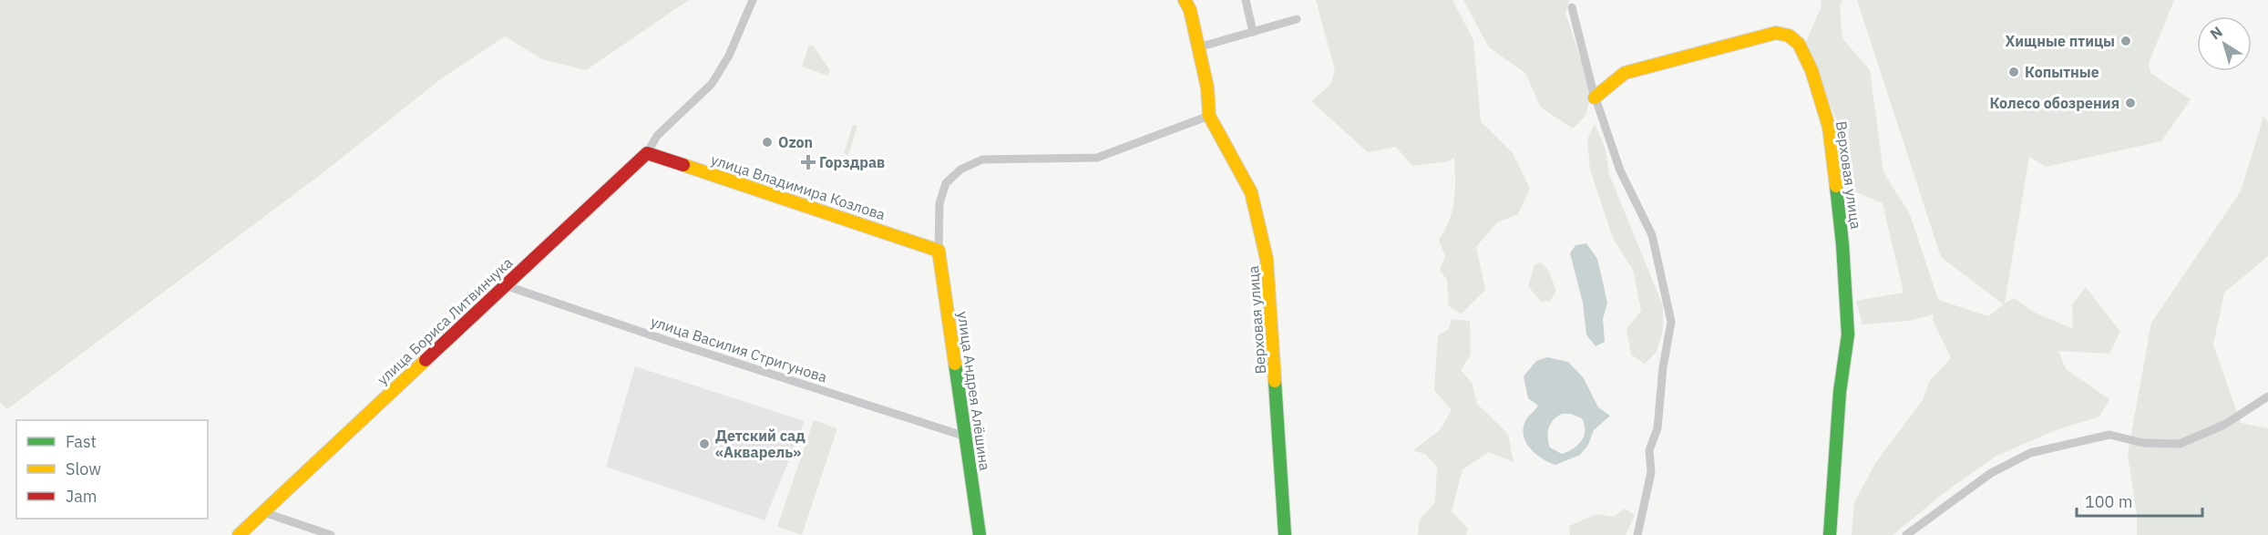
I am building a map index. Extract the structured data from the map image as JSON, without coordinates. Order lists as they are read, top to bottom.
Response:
{
  "streets": {
    "street": [
      "Верховая улица",
      "улица Владимира Козлова",
      "улица Бориса Литвинчука",
      "улица Василия Стригунова",
      "улица Андрея Алёшина"
    ]
  },
  "crossings": [
    ["улица Владимира Козлова", "улица Бориса Литвинчука"],
    ["улица Владимира Козлова", "улица Андрея Алёшина"],
    ["улица Бориса Литвинчука", "улица Василия Стригунова"],
    ["улица Василия Стригунова", "улица Андрея Алёшина"]
  ],
  "places": {
    "other": [
      "Хищные птицы",
      "Копытные",
      "Колесо обозрения",
      "Ozon",
      "Детский сад «Акварель»"
    ],
    "health": ["Горздрав"]
  },
  "legend": ["Fast", "Slow", "Jam"],
  "scale_bar": "100 m",
  "north": "top left"
}
